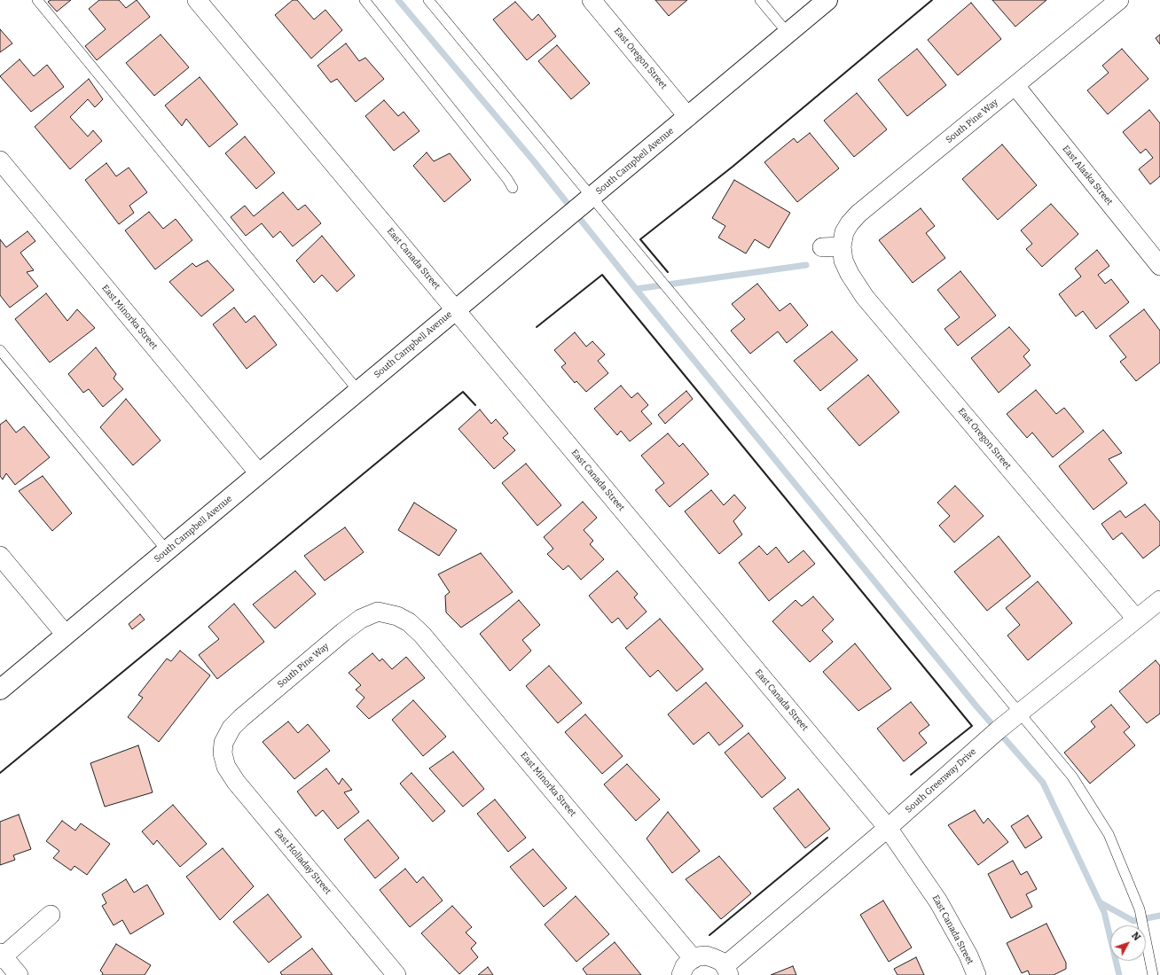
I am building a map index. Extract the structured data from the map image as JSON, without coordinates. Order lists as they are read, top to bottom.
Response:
{
  "streets": {
    "main road": ["South Campbell Avenue"],
    "street": [
      "East Oregon Street",
      "South Pine Way",
      "East Alaska Street",
      "East Canada Street",
      "East Minorka Street",
      "South Greenway Drive",
      "East Holladay Street"
    ]
  },
  "crossings": [
    ["East Oregon Street", "South Pine Way"],
    ["East Oregon Street", "South Campbell Avenue"],
    ["East Oregon Street", "South Greenway Drive"],
    ["South Pine Way", "East Alaska Street"],
    ["South Pine Way", "East Minorka Street"],
    ["South Pine Way", "East Holladay Street"],
    ["South Campbell Avenue", "East Canada Street"],
    ["South Campbell Avenue", "East Minorka Street"],
    ["East Canada Street", "South Greenway Drive"]
  ],
  "north": "top right"
}
